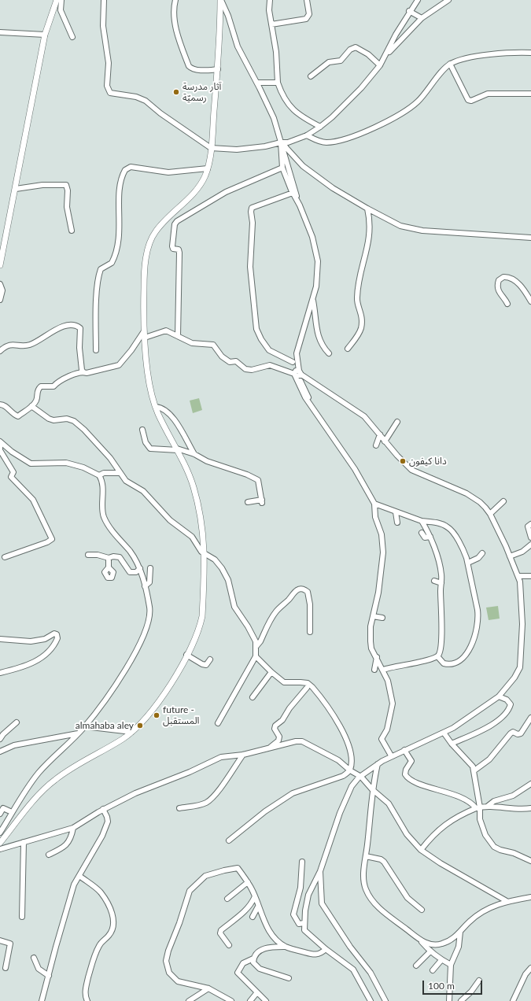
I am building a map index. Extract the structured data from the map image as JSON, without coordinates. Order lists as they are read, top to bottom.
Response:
{
  "places": [
    "آثار مدرسة رسميّة",
    "دانا كيفون",
    "future - المستقبل",
    "almahaba aley"
  ],
  "scale_bar": "100 m"
}
